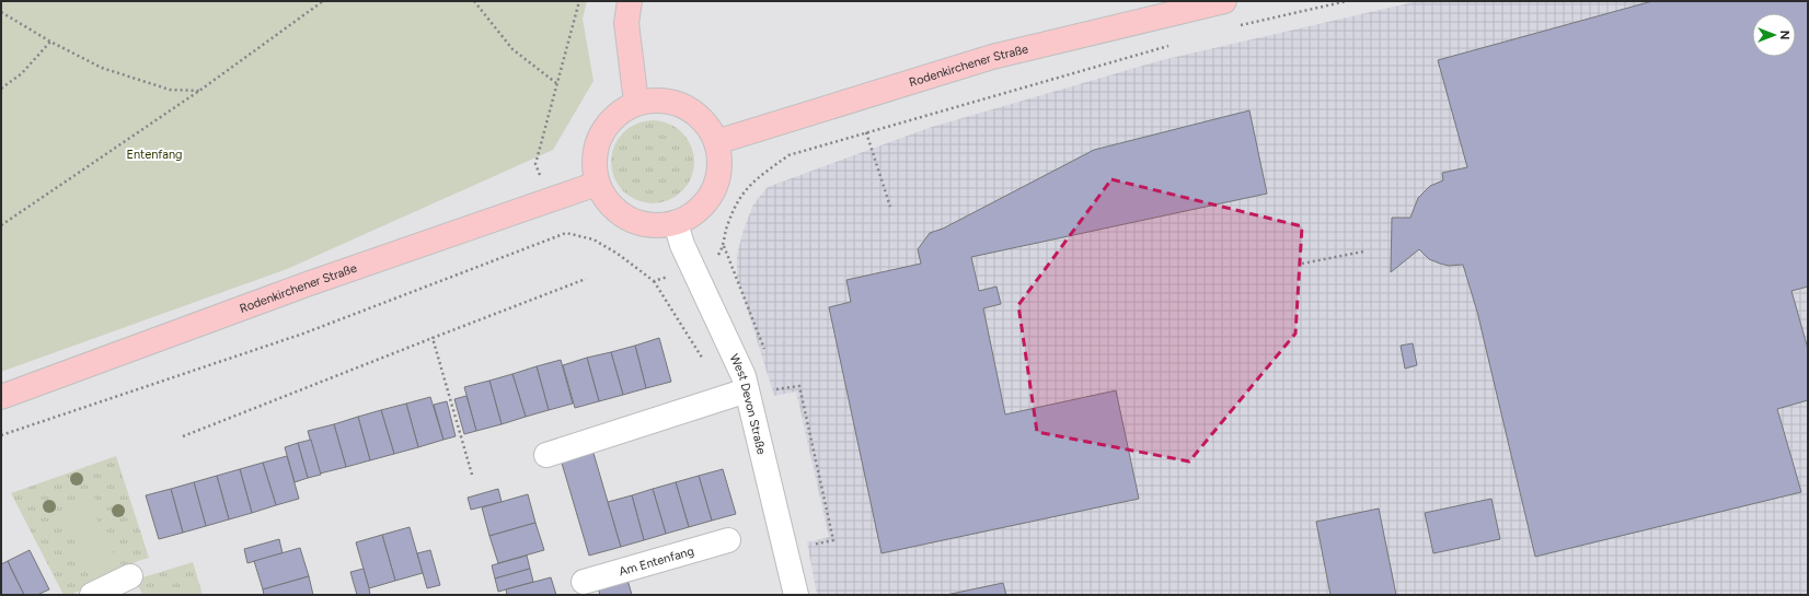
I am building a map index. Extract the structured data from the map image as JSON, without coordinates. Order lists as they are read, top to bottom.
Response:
{
  "streets": {
    "main road": ["Rodenkirchener Straße"],
    "street": ["West Devon Straße", "Am Entenfang"]
  },
  "crossings": [
    ["Rodenkirchener Straße", "West Devon Straße"]
  ],
  "parks": ["Entenfang"],
  "north": "right"
}
